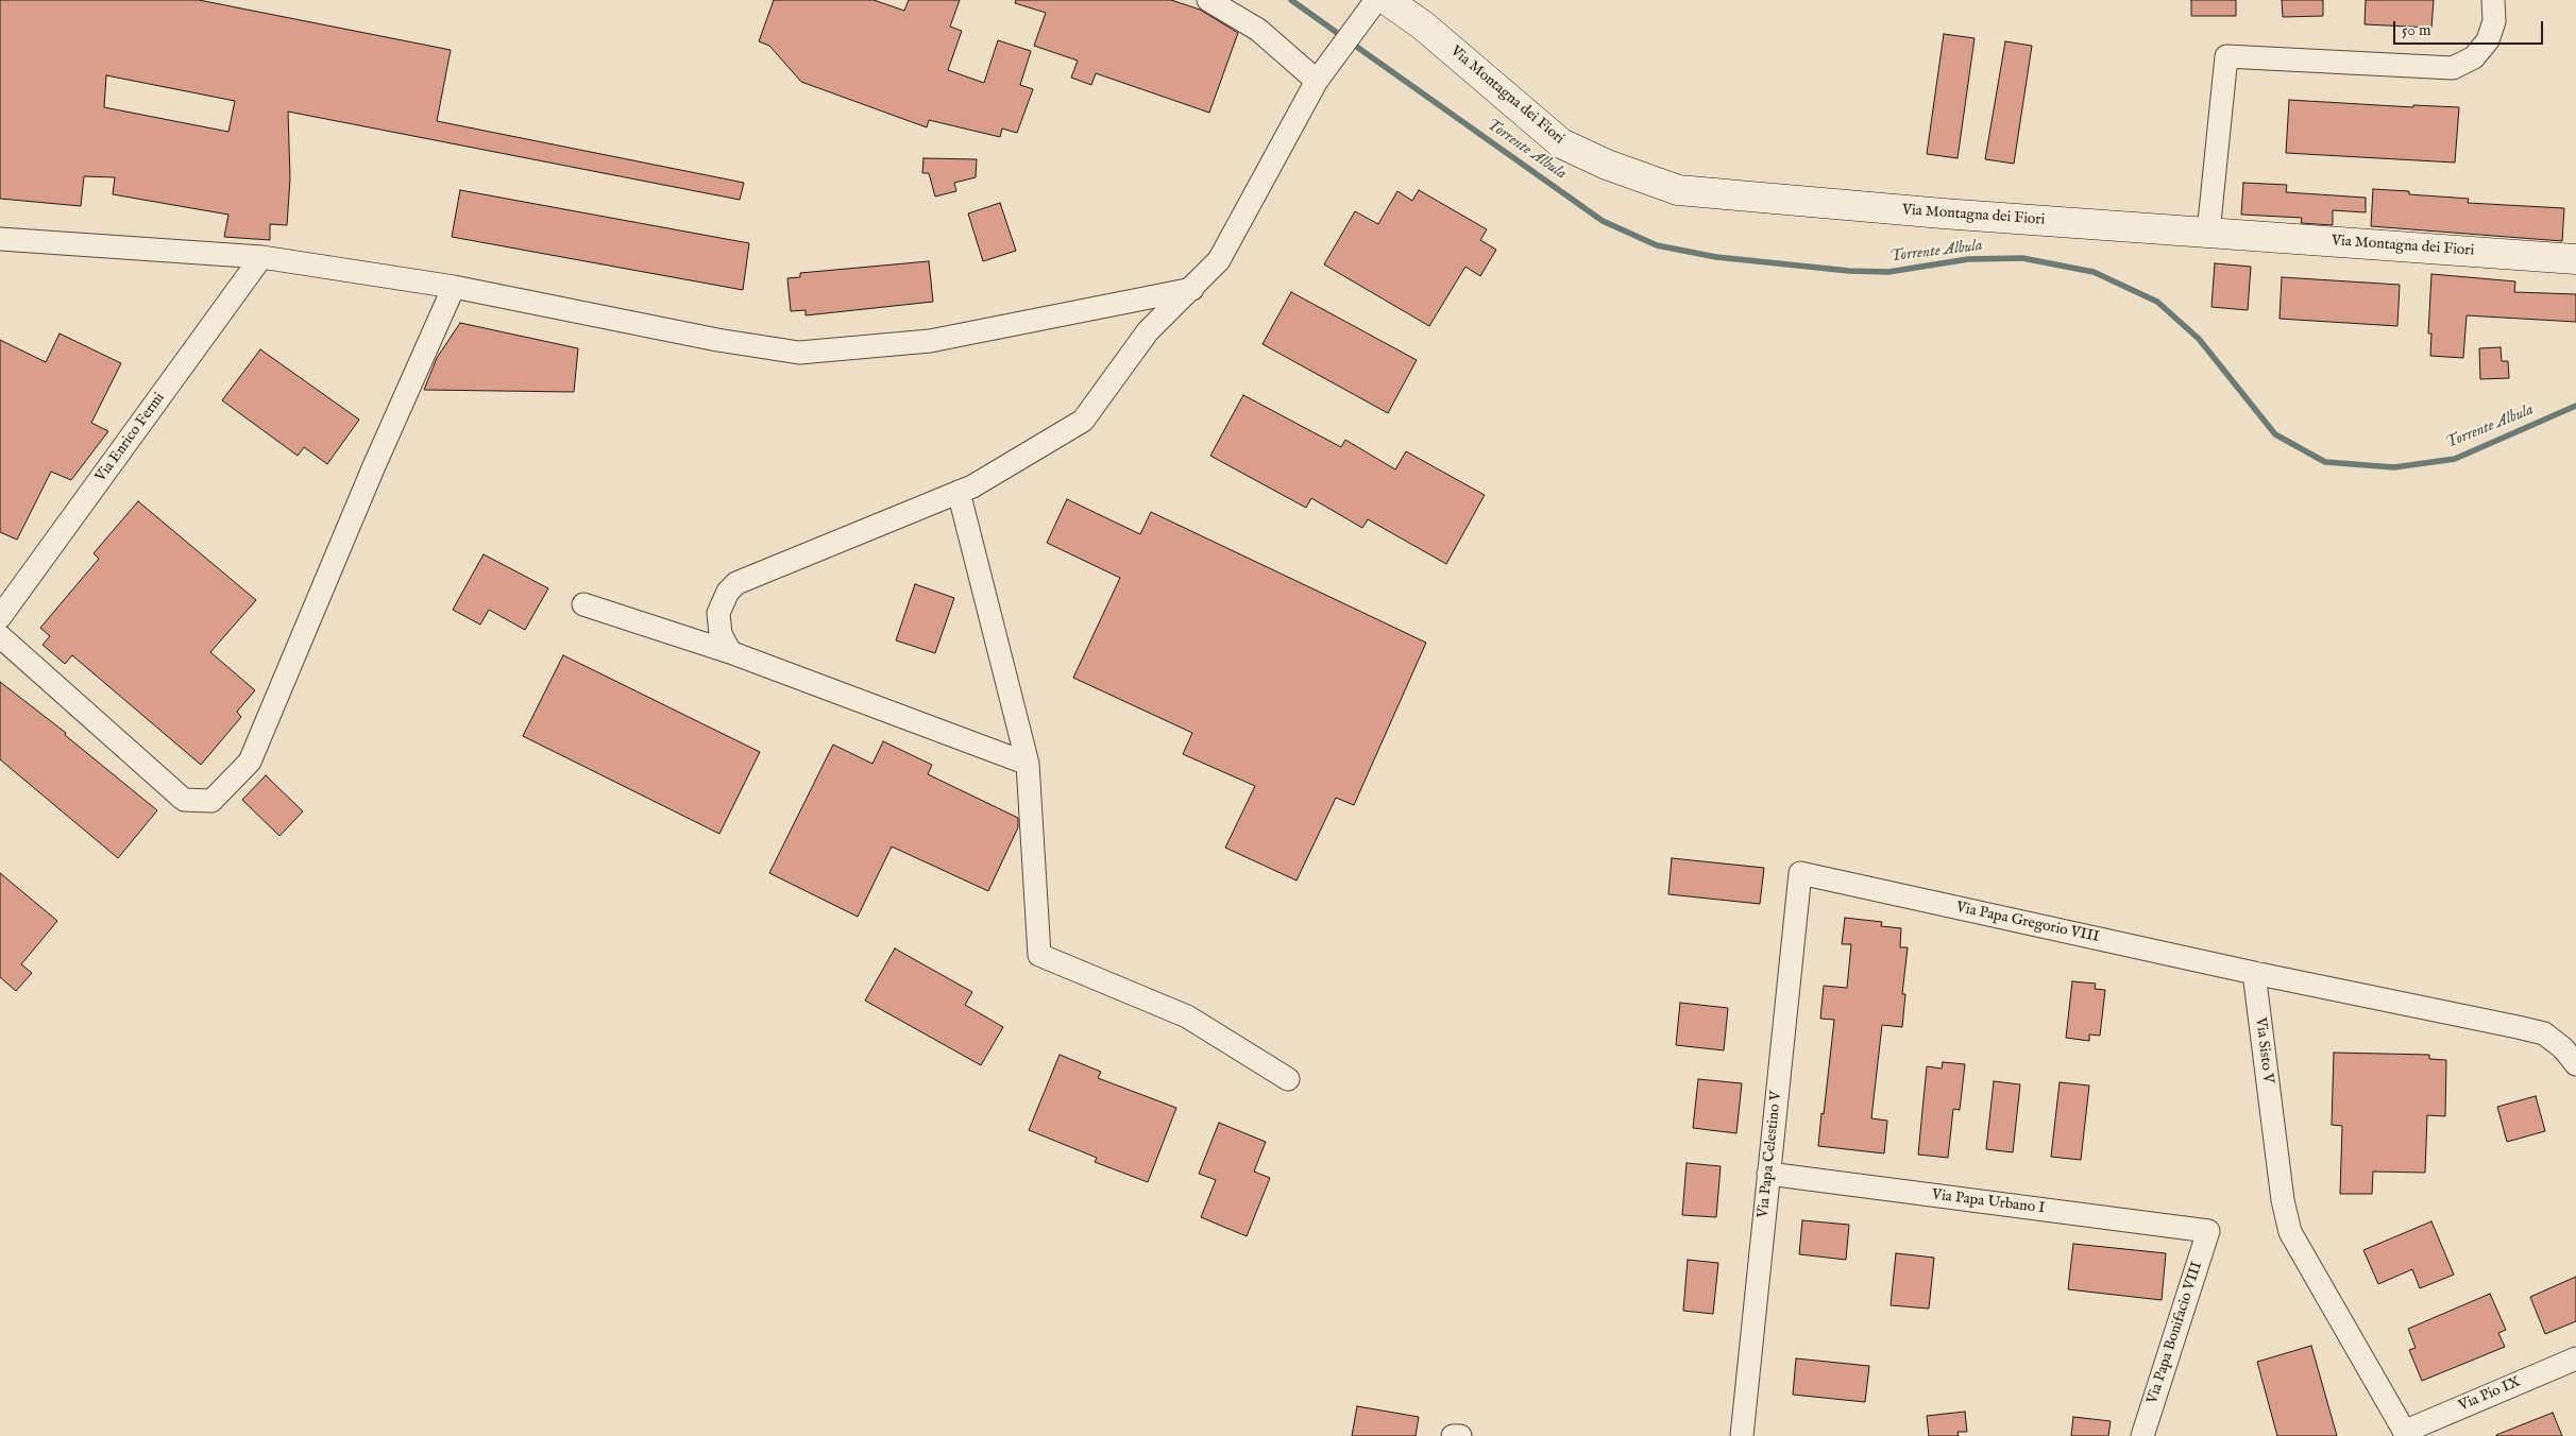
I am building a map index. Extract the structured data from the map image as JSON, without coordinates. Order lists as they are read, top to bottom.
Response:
{
  "streets": {
    "main road": ["Via Montagna dei Fiori"],
    "street": [
      "Via Enrico Fermi",
      "Via Papa Gregorio VIII",
      "Via Sisto V",
      "Via Papa Celestino V",
      "Via Papa Urbano I",
      "Via Papa Bonifacio VIII",
      "Via Pio IX"
    ]
  },
  "crossings": [
    ["Via Papa Gregorio VIII", "Via Sisto V"],
    ["Via Papa Gregorio VIII", "Via Papa Celestino V"],
    ["Via Sisto V", "Via Pio IX"],
    ["Via Papa Celestino V", "Via Papa Urbano I"],
    ["Via Papa Urbano I", "Via Papa Bonifacio VIII"]
  ],
  "water": ["Torrente Albula"],
  "scale_bar": "50 m"
}
